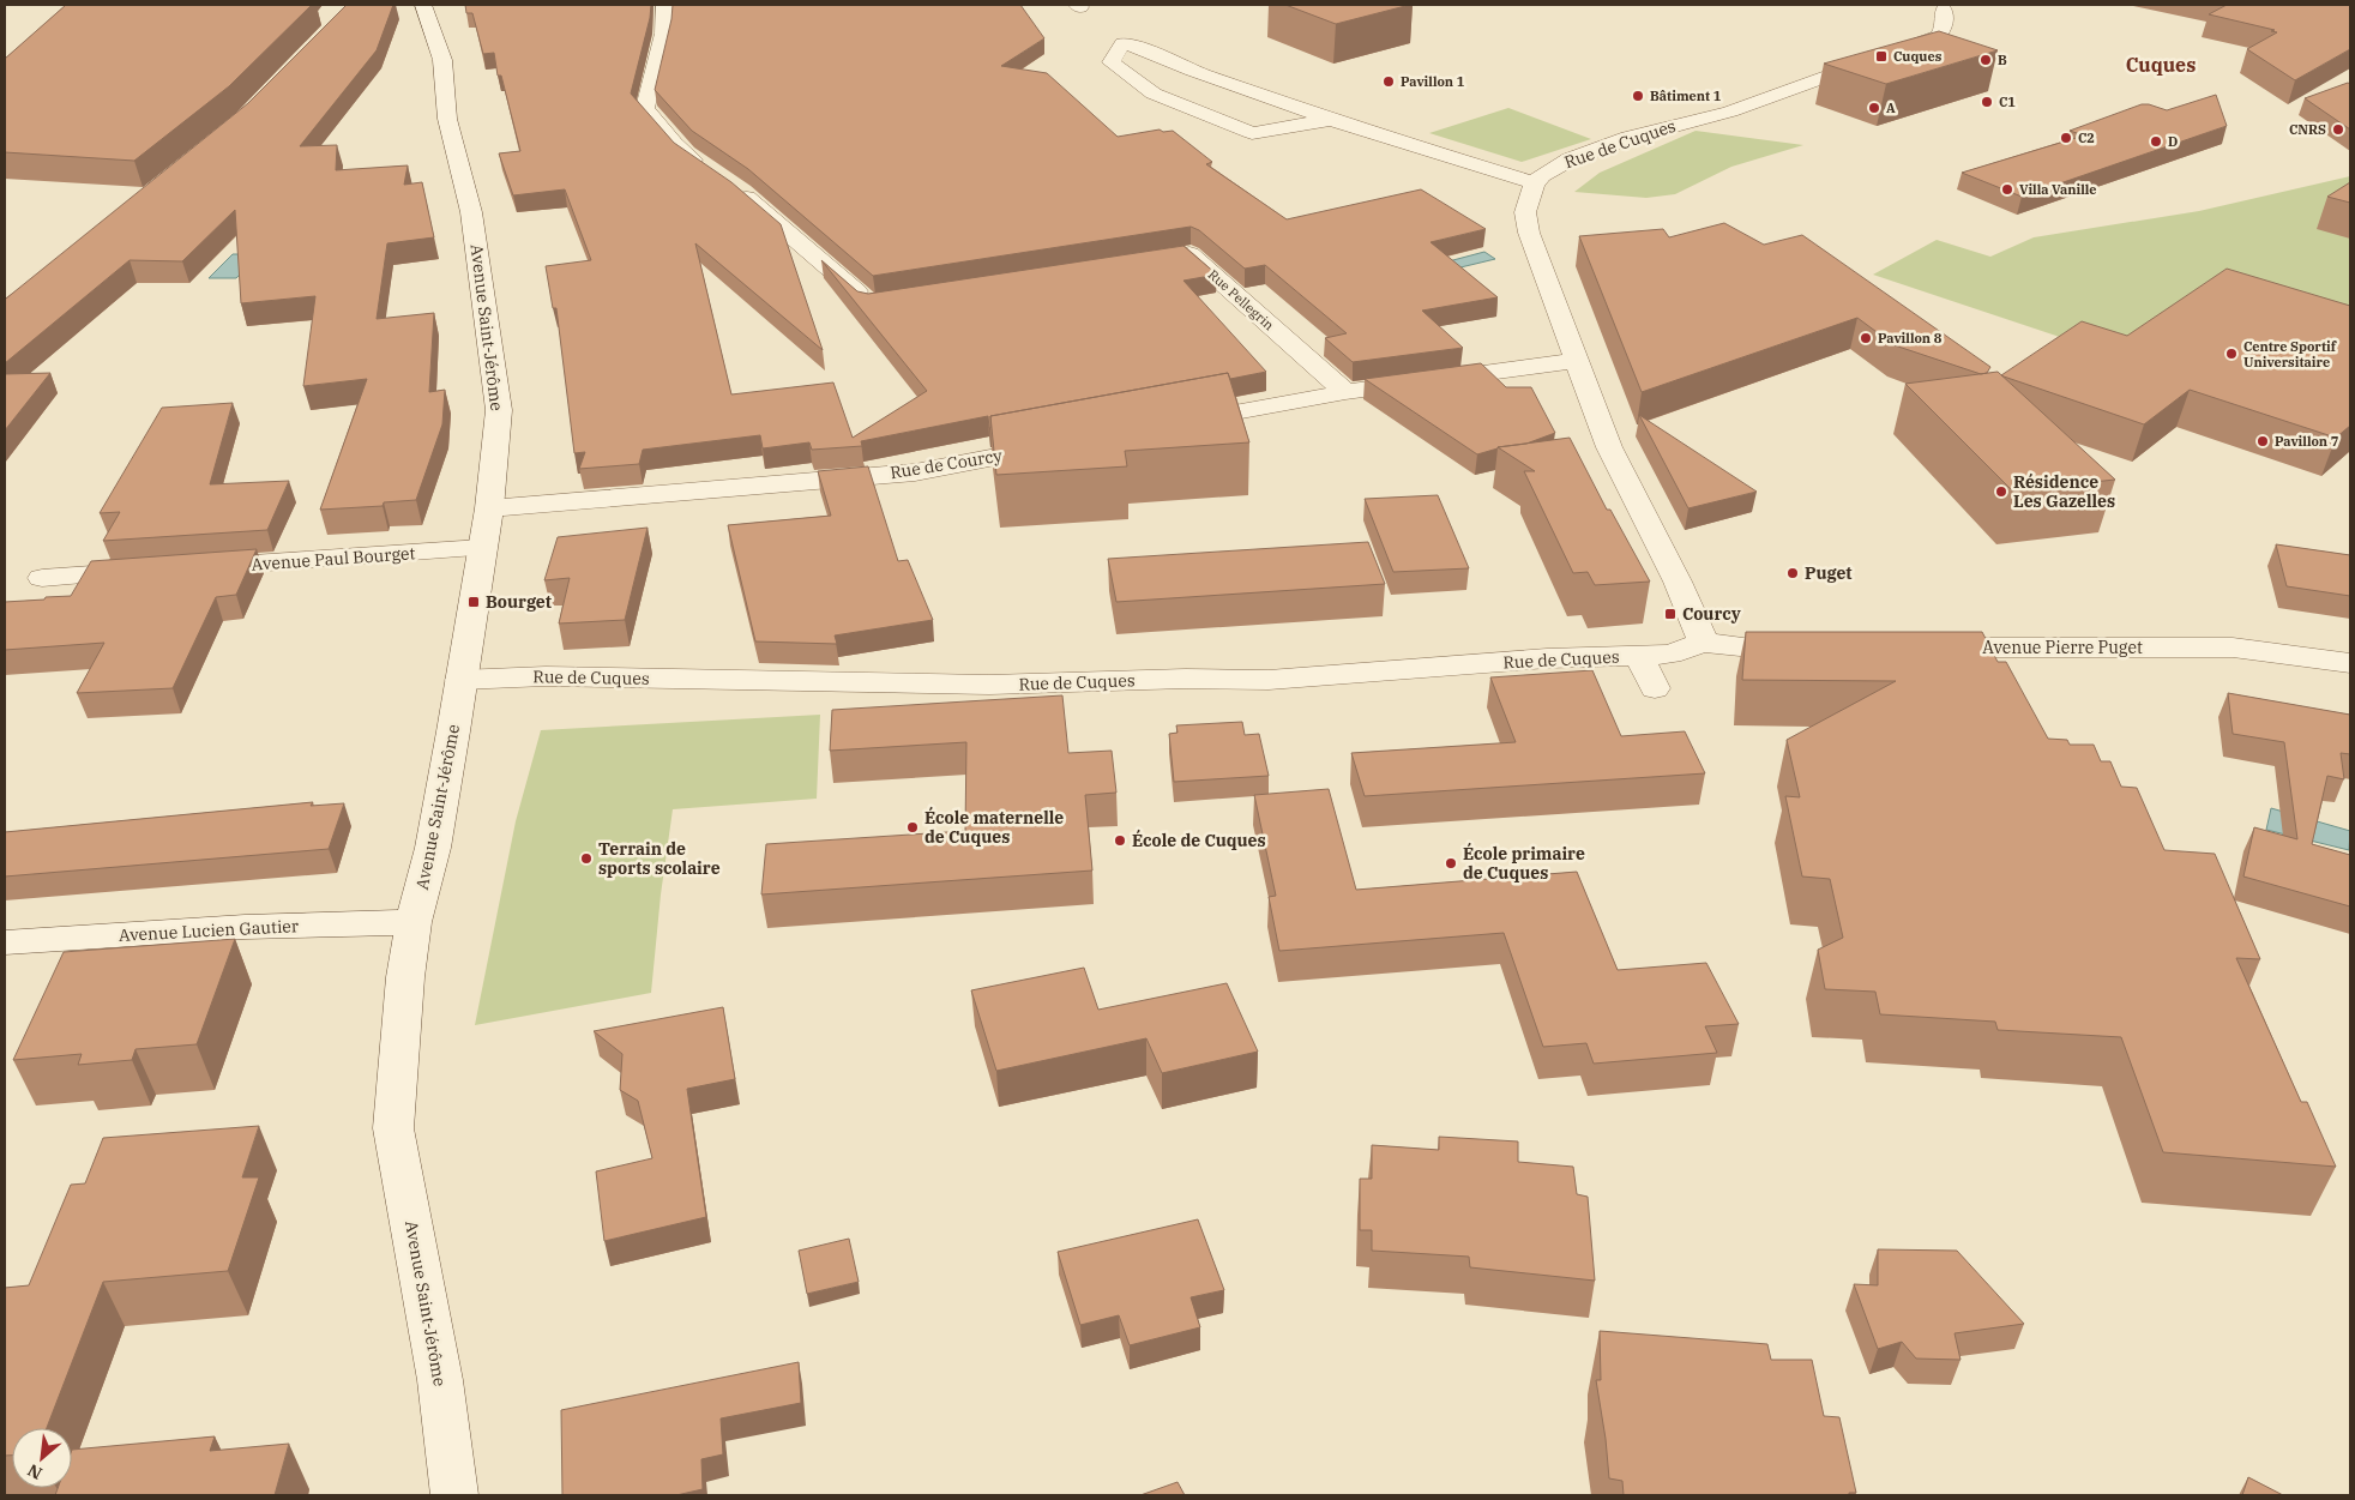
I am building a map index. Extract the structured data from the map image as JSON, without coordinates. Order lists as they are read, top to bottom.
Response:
{
  "streets": {
    "street": [
      "Rue de Cuques",
      "Rue Pellegrin",
      "Avenue Saint-Jérôme",
      "Rue de Courcy",
      "Avenue Paul Bourget",
      "Avenue Pierre Puget",
      "Avenue Lucien Gautier"
    ]
  },
  "crossings": [
    ["Rue de Cuques", "Avenue Saint-Jérôme"],
    ["Avenue Saint-Jérôme", "Rue de Courcy"],
    ["Avenue Saint-Jérôme", "Avenue Paul Bourget"],
    ["Avenue Saint-Jérôme", "Avenue Lucien Gautier"]
  ],
  "districts": ["Cuques"],
  "places": {
    "transit": ["Cuques", "Bourget", "Courcy"],
    "other": [
      "B",
      "Pavillon 1",
      "Bâtiment 1",
      "C1",
      "A",
      "CNRS",
      "C2",
      "D",
      "Villa Vanille",
      "Pavillon 8",
      "Centre Sportif Universitaire",
      "Pavillon 7",
      "Résidence Les Gazelles",
      "Puget",
      "École maternelle de Cuques",
      "École de Cuques",
      "Terrain de sports scolaire",
      "École primaire de Cuques"
    ]
  },
  "north": "bottom left"
}
